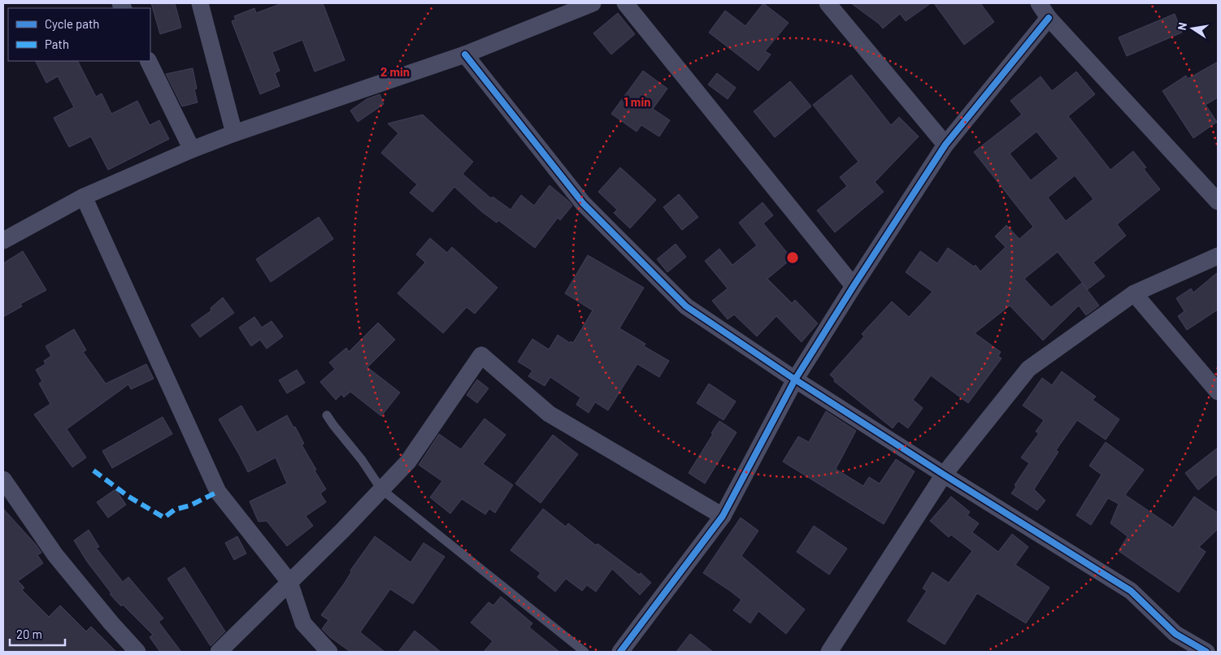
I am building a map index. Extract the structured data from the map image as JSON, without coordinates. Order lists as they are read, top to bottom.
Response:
{
  "legend": ["Cycle path", "Path"],
  "scale_bar": "20 m",
  "north": "left",
  "rings": ["2 min", "1 min"]
}
